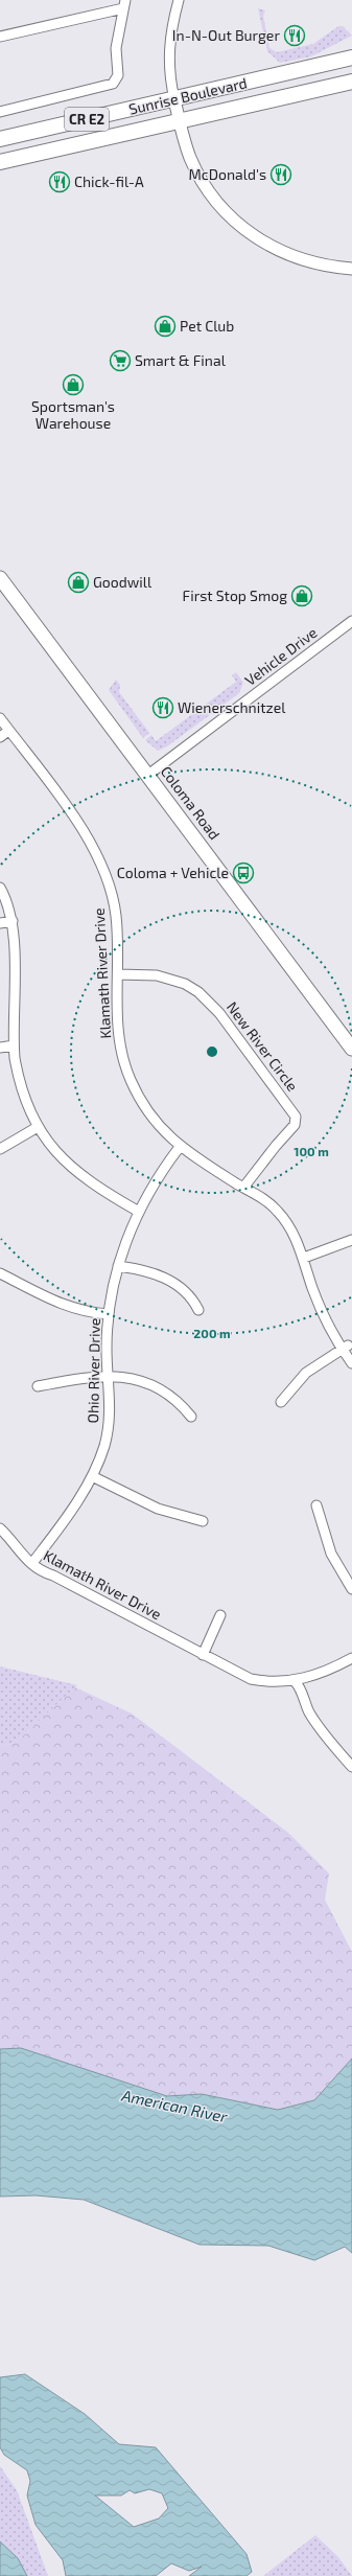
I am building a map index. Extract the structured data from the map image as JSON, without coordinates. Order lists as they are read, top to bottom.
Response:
{
  "streets": {
    "main road": ["Sunrise Boulevard", "CR E2", "Coloma Road"],
    "street": [
      "Vehicle Drive",
      "Klamath River Drive",
      "New River Circle",
      "Ohio River Drive"
    ]
  },
  "crossings": [
    ["Vehicle Drive", "Coloma Road"],
    ["Klamath River Drive", "New River Circle"],
    ["Klamath River Drive", "Ohio River Drive"]
  ],
  "water": ["American River"],
  "places": {
    "restaurant": [
      "In-N-Out Burger",
      "McDonald's",
      "Chick-fil-A",
      "Wienerschnitzel"
    ],
    "shop": [
      "Pet Club",
      "Sportsman's Warehouse",
      "Goodwill",
      "First Stop Smog"
    ],
    "supermarket": ["Smart & Final"],
    "bus stop": ["Coloma + Vehicle"]
  },
  "rings": ["100 m", "200 m"]
}
